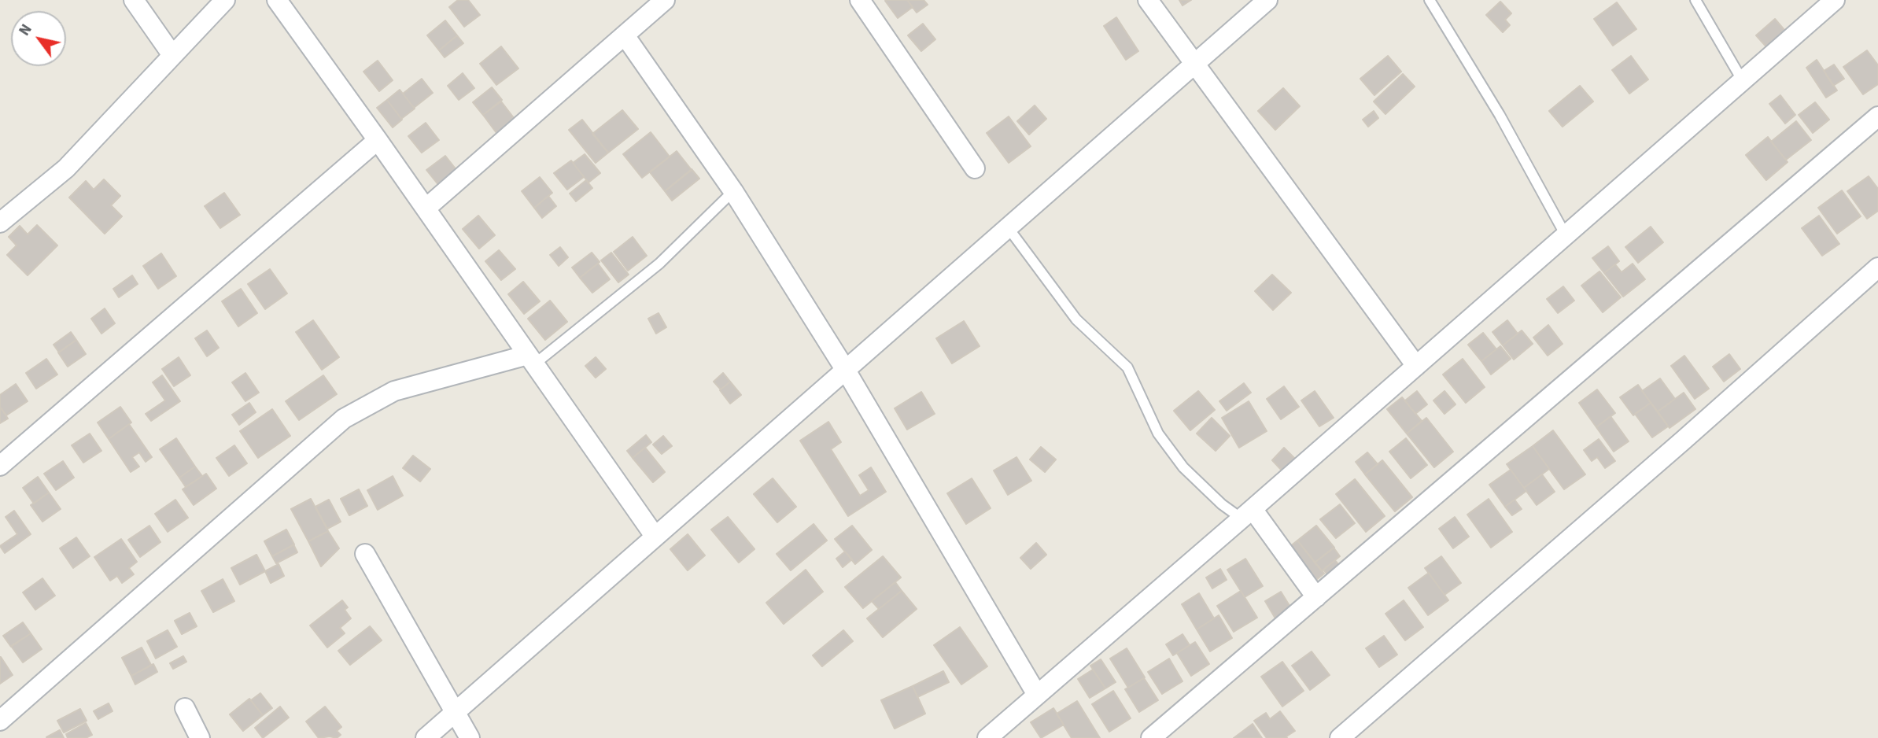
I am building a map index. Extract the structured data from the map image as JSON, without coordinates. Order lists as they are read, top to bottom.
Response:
{
  "north": "top left"
}
